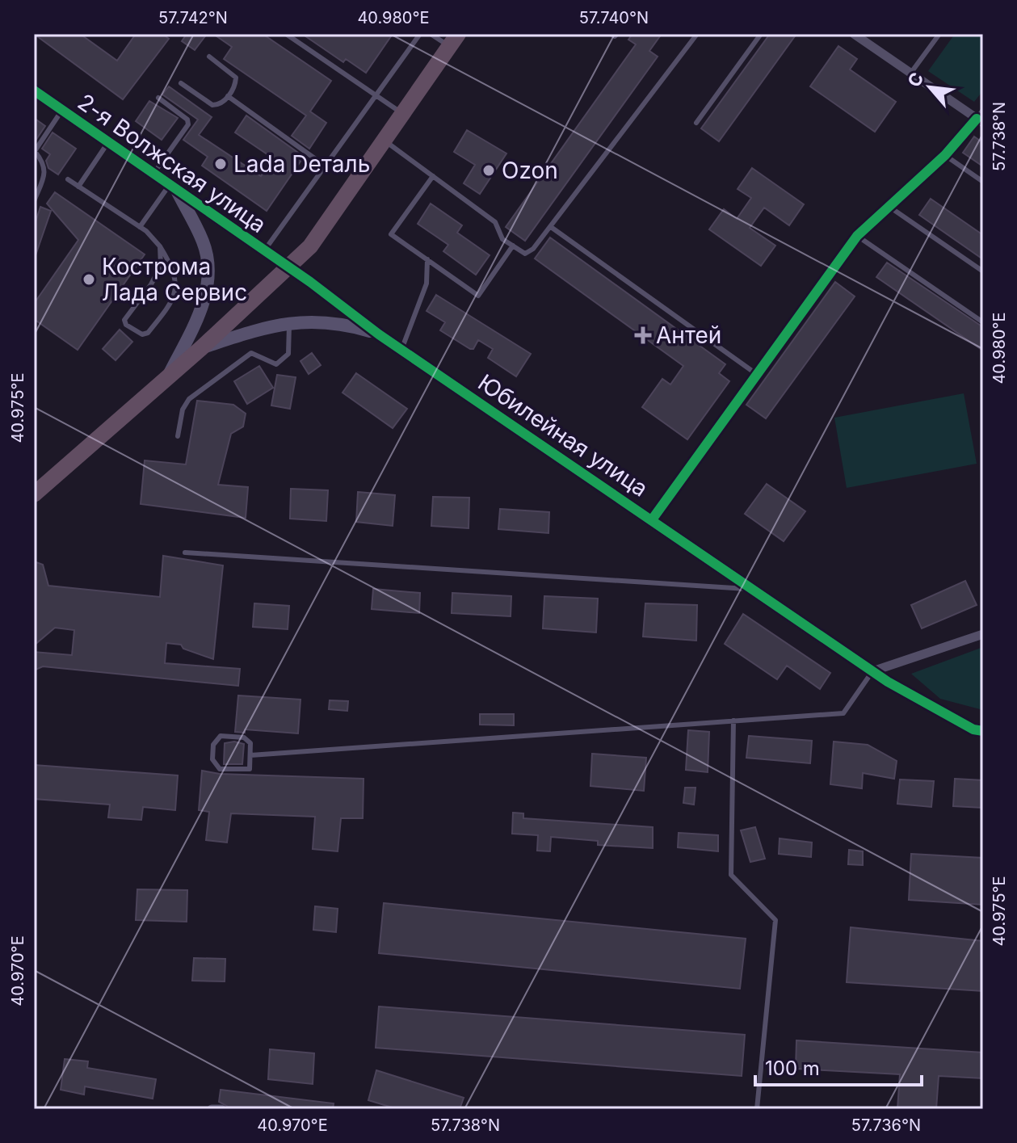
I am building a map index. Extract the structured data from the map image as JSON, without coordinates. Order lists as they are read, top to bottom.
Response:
{
  "streets": {
    "street": ["2-я Волжская улица", "Юбилейная улица"]
  },
  "crossings": [
    ["2-я Волжская улица", "Юбилейная улица"]
  ],
  "places": {
    "other": ["Lada Dеталь", "Ozon", "Кострома Лада Сервис"],
    "health": ["Антей"]
  },
  "scale_bar": "100 m",
  "north": "top left",
  "coordinates": [
    "57.742°N",
    "40.980°E",
    "57.740°N",
    "57.738°N",
    "40.975°E",
    "40.970°E",
    "57.736°N"
  ]
}
